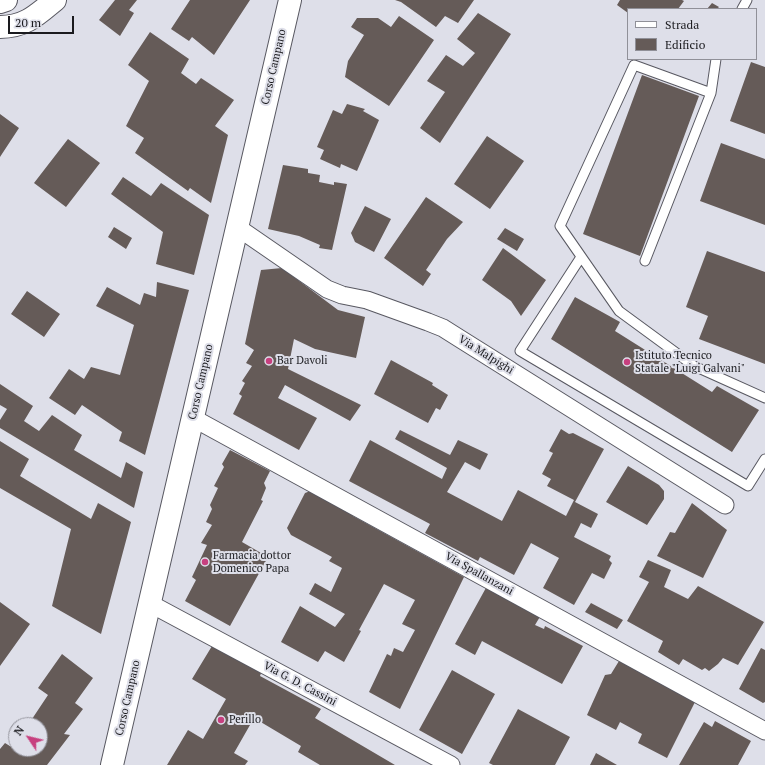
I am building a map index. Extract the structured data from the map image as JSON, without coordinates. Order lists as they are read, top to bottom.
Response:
{
  "streets": {
    "main road": ["Corso Campano"],
    "street": ["Via Malpighi", "Via Spallanzani", "Via G. D. Cassini"]
  },
  "crossings": [
    ["Corso Campano", "Via Malpighi"],
    ["Corso Campano", "Via Spallanzani"],
    ["Corso Campano", "Via G. D. Cassini"]
  ],
  "places": [
    "Bar Davoli",
    "Istituto Tecnico Statale \"Luigi Galvani\"",
    "Farmacia dottor Domenico Papa",
    "Perillo"
  ],
  "legend": ["Strada", "Edificio"],
  "scale_bar": "20 m",
  "north": "top left"
}
